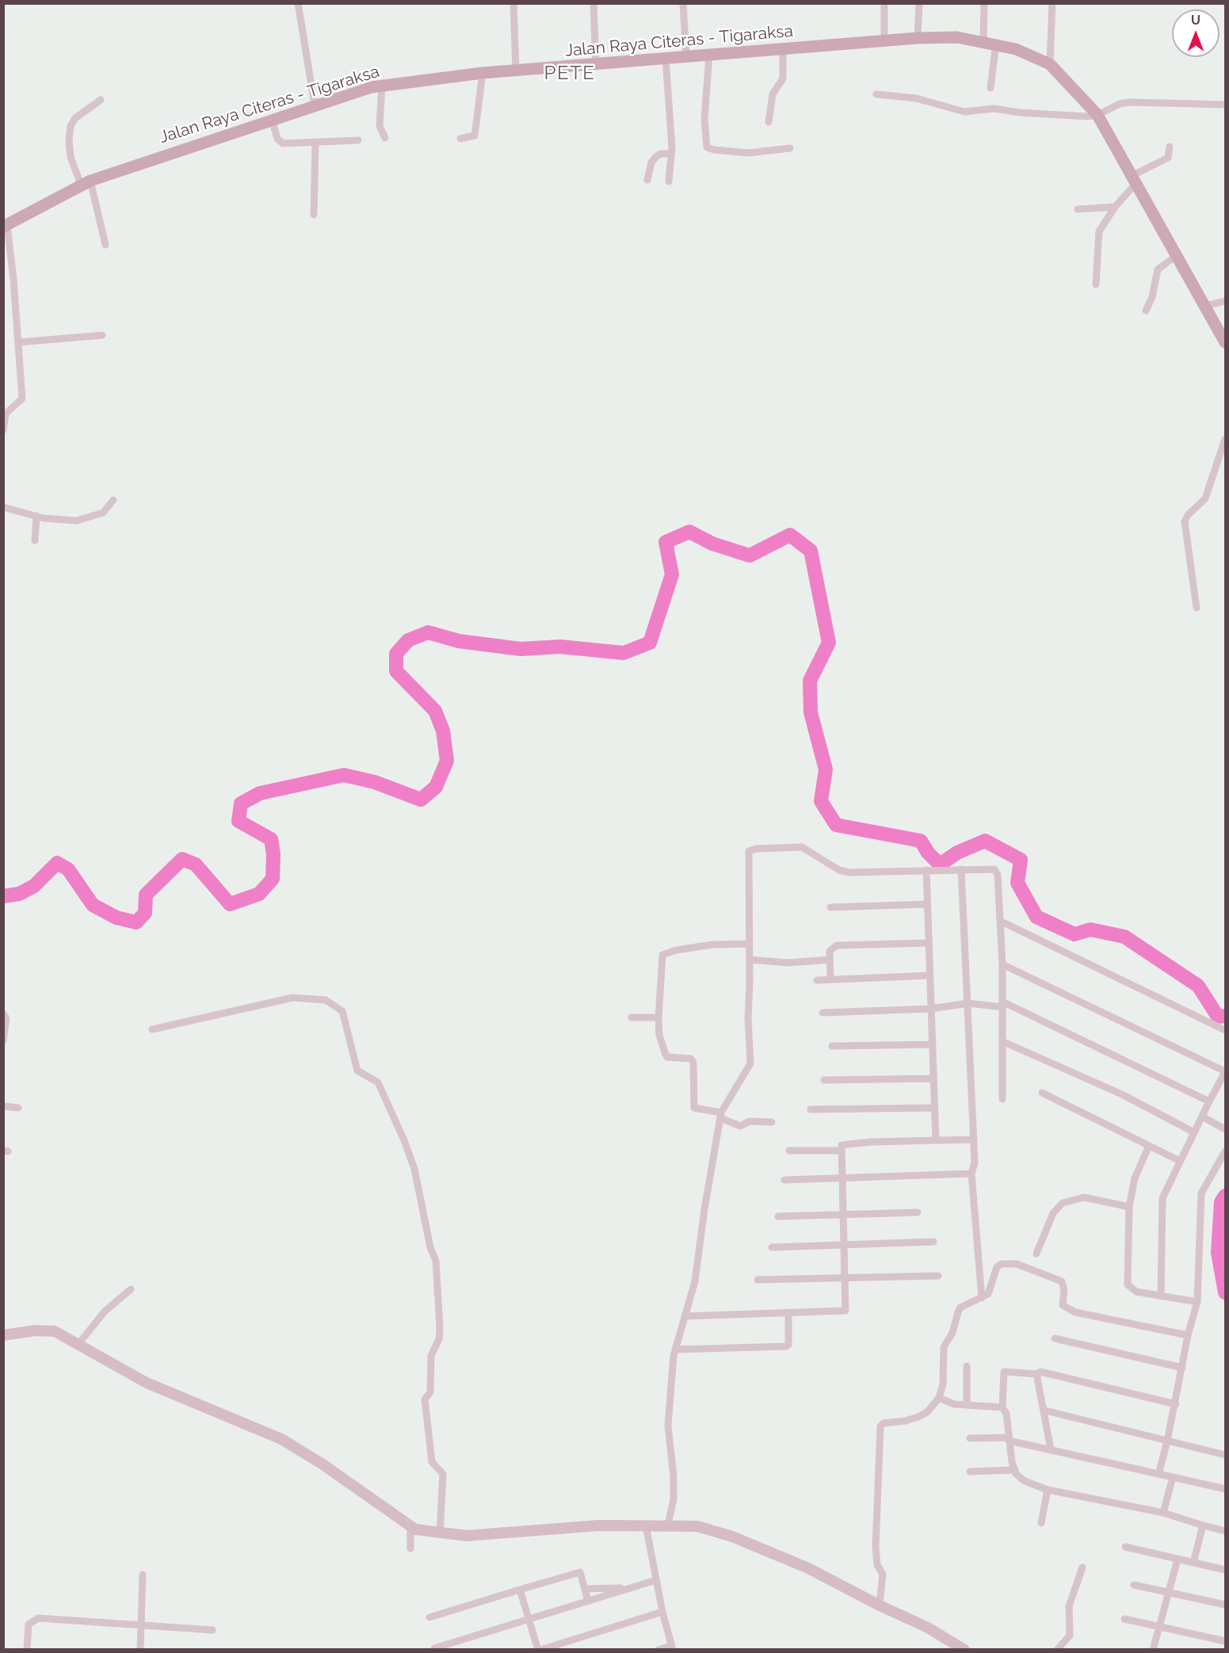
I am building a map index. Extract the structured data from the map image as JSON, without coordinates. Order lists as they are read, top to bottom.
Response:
{
  "streets": {
    "main road": ["Jalan Raya Citeras - Tigaraksa"]
  },
  "districts": ["PETE"],
  "north": "top"
}
